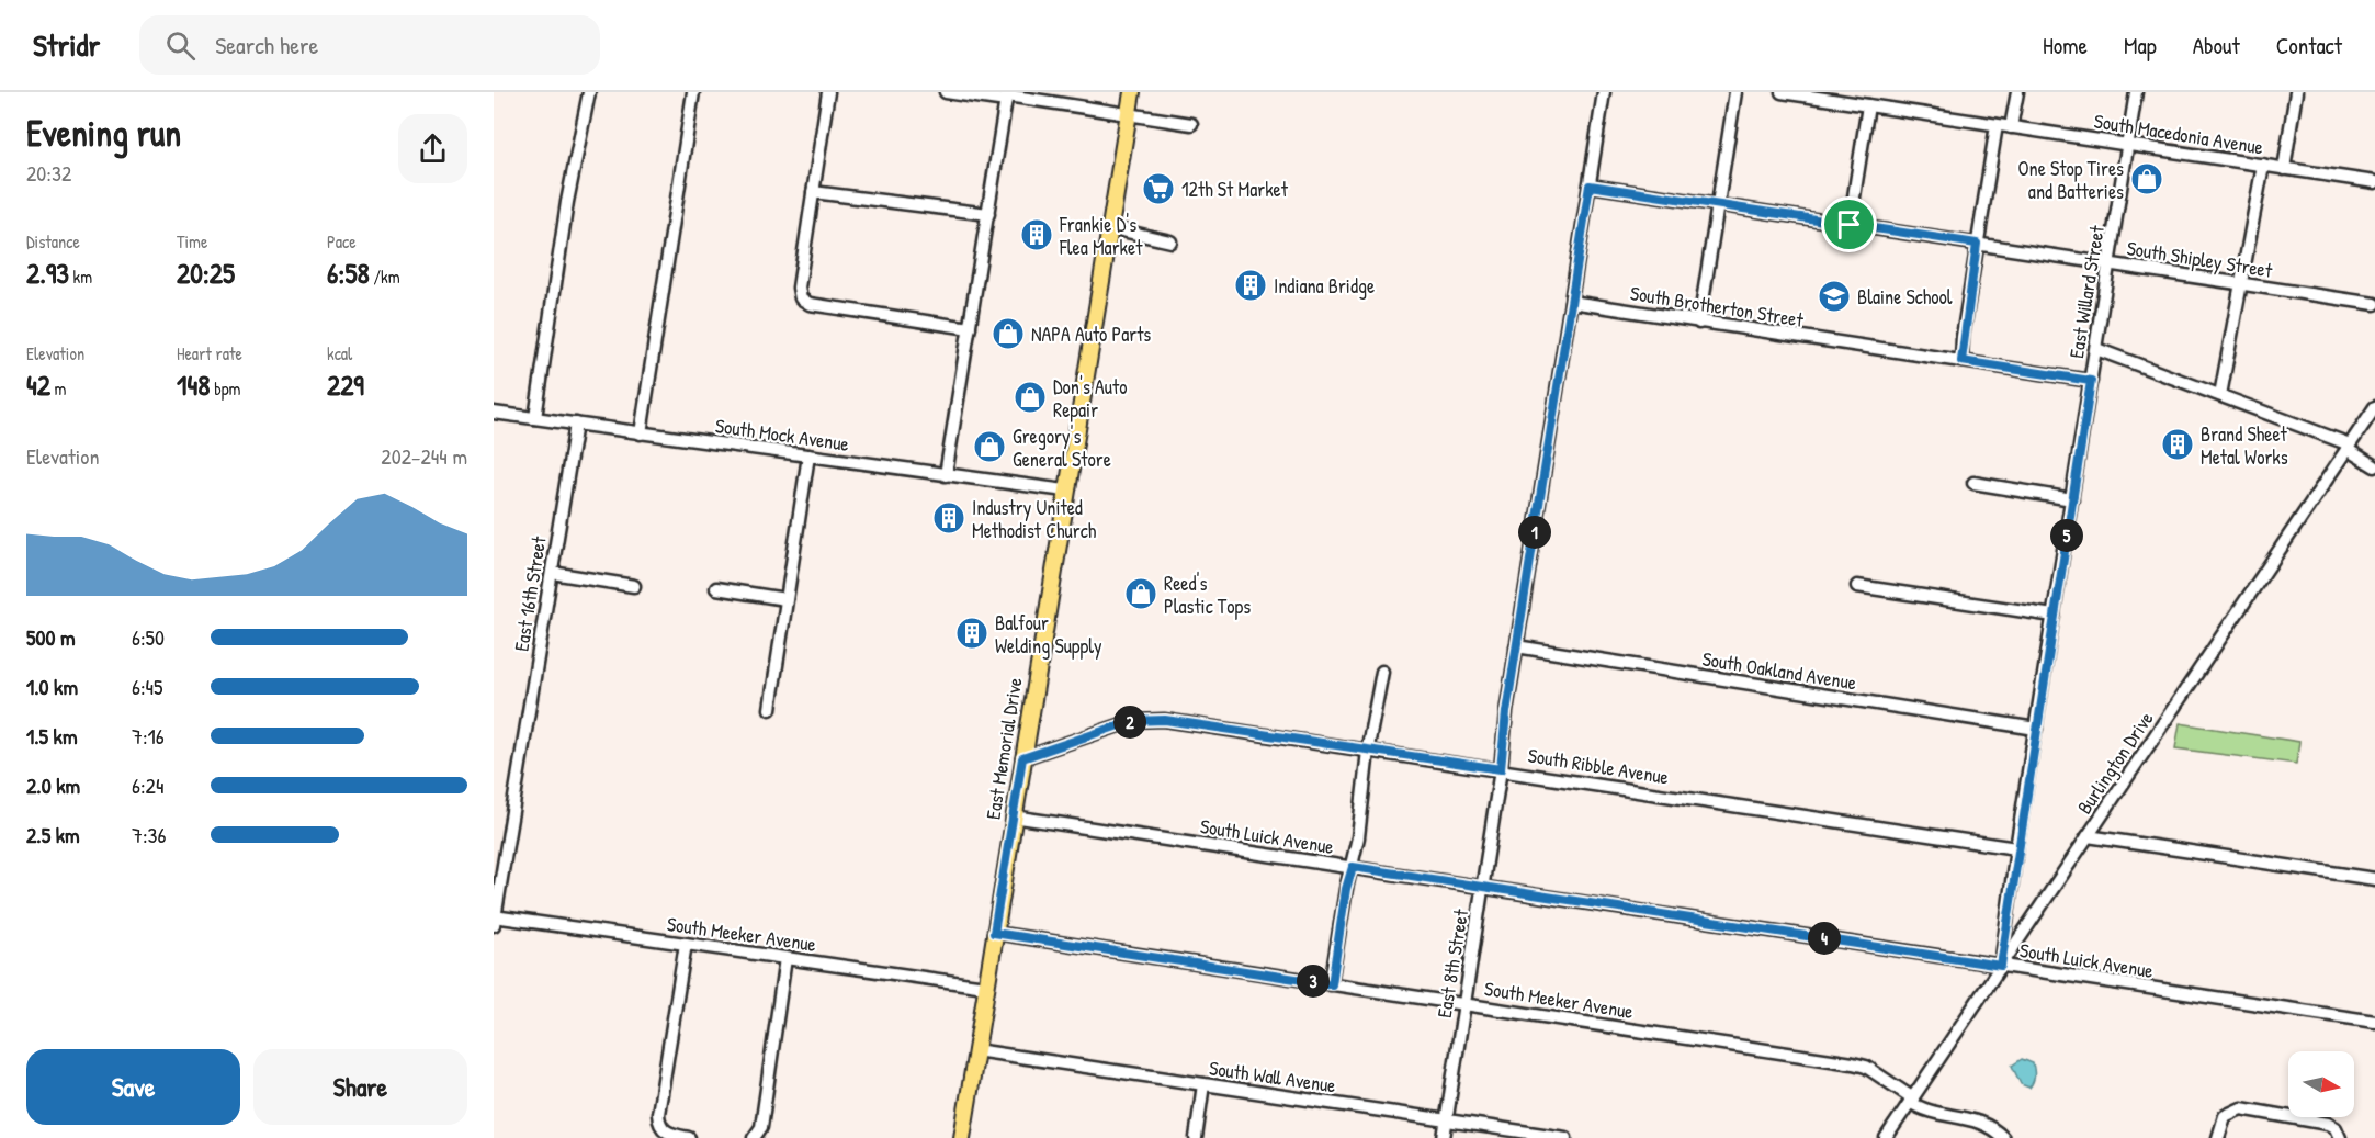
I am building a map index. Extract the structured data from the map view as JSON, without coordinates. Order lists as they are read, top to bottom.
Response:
{
  "streets": {
    "main road": ["East Memorial Drive"],
    "street": [
      "South Macedonia Avenue",
      "South Shipley Street",
      "East Willard Street",
      "South Brotherton Street",
      "South Mock Avenue",
      "East 16th Street",
      "South Oakland Avenue",
      "Burlington Drive",
      "South Ribble Avenue",
      "South Luick Avenue",
      "South Meeker Avenue",
      "East 8th Street",
      "South Wall Avenue"
    ]
  },
  "crossings": [
    ["South Macedonia Avenue", "East Willard Street"],
    ["South Shipley Street", "East Willard Street"],
    ["South Shipley Street", "East 8th Street"],
    ["East Willard Street", "South Brotherton Street"],
    ["East Willard Street", "South Oakland Avenue"],
    ["East Willard Street", "Burlington Drive"],
    ["East Willard Street", "South Ribble Avenue"],
    ["East Willard Street", "South Luick Avenue"],
    ["South Brotherton Street", "East 8th Street"],
    ["South Mock Avenue", "East 16th Street"],
    ["South Mock Avenue", "East Memorial Drive"],
    ["East 16th Street", "South Meeker Avenue"],
    ["South Oakland Avenue", "East 8th Street"],
    ["East Memorial Drive", "South Ribble Avenue"],
    ["East Memorial Drive", "South Luick Avenue"],
    ["East Memorial Drive", "South Meeker Avenue"],
    ["East Memorial Drive", "South Wall Avenue"],
    ["Burlington Drive", "South Luick Avenue"],
    ["Burlington Drive", "South Meeker Avenue"],
    ["South Ribble Avenue", "East 8th Street"],
    ["South Luick Avenue", "East 8th Street"],
    ["South Meeker Avenue", "East 8th Street"],
    ["East 8th Street", "South Wall Avenue"]
  ],
  "places": {
    "shop": [
      "One Stop Tires and Batteries",
      "NAPA Auto Parts",
      "Don's Auto Repair",
      "Gregory's General Store",
      "Reed's Plastic Tops"
    ],
    "supermarket": ["12th St Market"],
    "building": [
      "Frankie D's Flea Market",
      "Indiana Bridge",
      "Brand Sheet Metal Works",
      "Industry United Methodist Church",
      "Balfour Welding Supply"
    ],
    "school or university": ["Blaine School"]
  },
  "north": "right",
  "page": {
    "header": "Stridr",
    "search": "Search here",
    "nav": [
      "Home",
      "Map",
      "About",
      "Contact"
    ],
    "heading": ["Evening run", "20:32"],
    "stats": [
      ["Distance", "2.93 km"],
      ["Time", "20:25"],
      ["Pace", "6:58 /km"],
      ["Elevation", "42 m"],
      ["Heart rate", "148 bpm"],
      ["kcal", "229"]
    ],
    "chart": ["Elevation", "202–244 m"],
    "pins": [
      "1",
      "5",
      "2",
      "4",
      "3"
    ],
    "list": [
      {
        "name": "500 m",
        "note": "6:50"
      },
      {
        "name": "1.0 km",
        "note": "6:45"
      },
      {
        "name": "1.5 km",
        "note": "7:16"
      },
      {
        "name": "2.0 km",
        "note": "6:24"
      },
      {
        "name": "2.5 km",
        "note": "7:36"
      }
    ],
    "buttons": ["Save", "Share"]
  }
}
